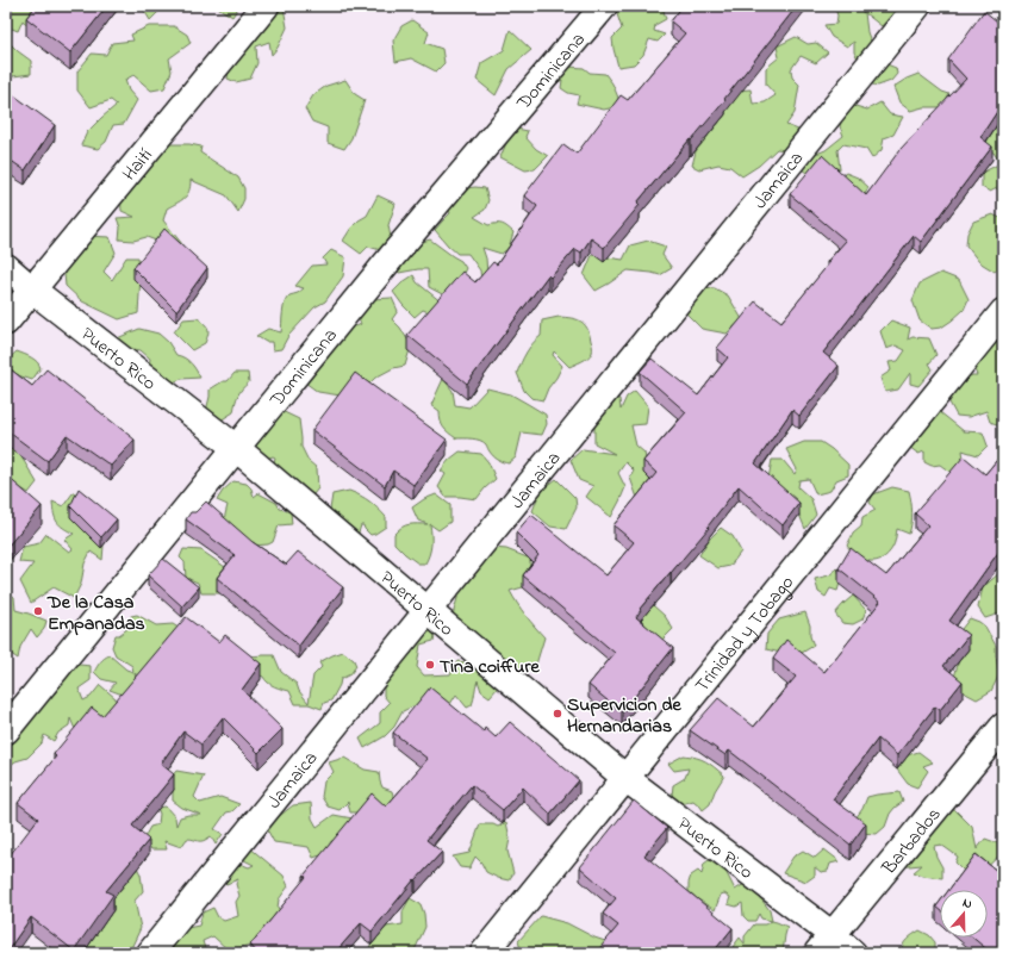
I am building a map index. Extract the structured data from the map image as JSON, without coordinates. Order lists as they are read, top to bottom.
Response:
{
  "streets": {
    "street": [
      "Dominicana",
      "Haití",
      "Jamaica",
      "Puerto Rico",
      "Trinidad y Tobago",
      "Barbados"
    ]
  },
  "crossings": [
    ["Dominicana", "Puerto Rico"],
    ["Haití", "Puerto Rico"],
    ["Jamaica", "Puerto Rico"],
    ["Puerto Rico", "Trinidad y Tobago"],
    ["Puerto Rico", "Barbados"]
  ],
  "places": ["De la Casa Empanadas", "Tina coiffure", "Supervicion de Hernandarias"],
  "north": "top"
}
